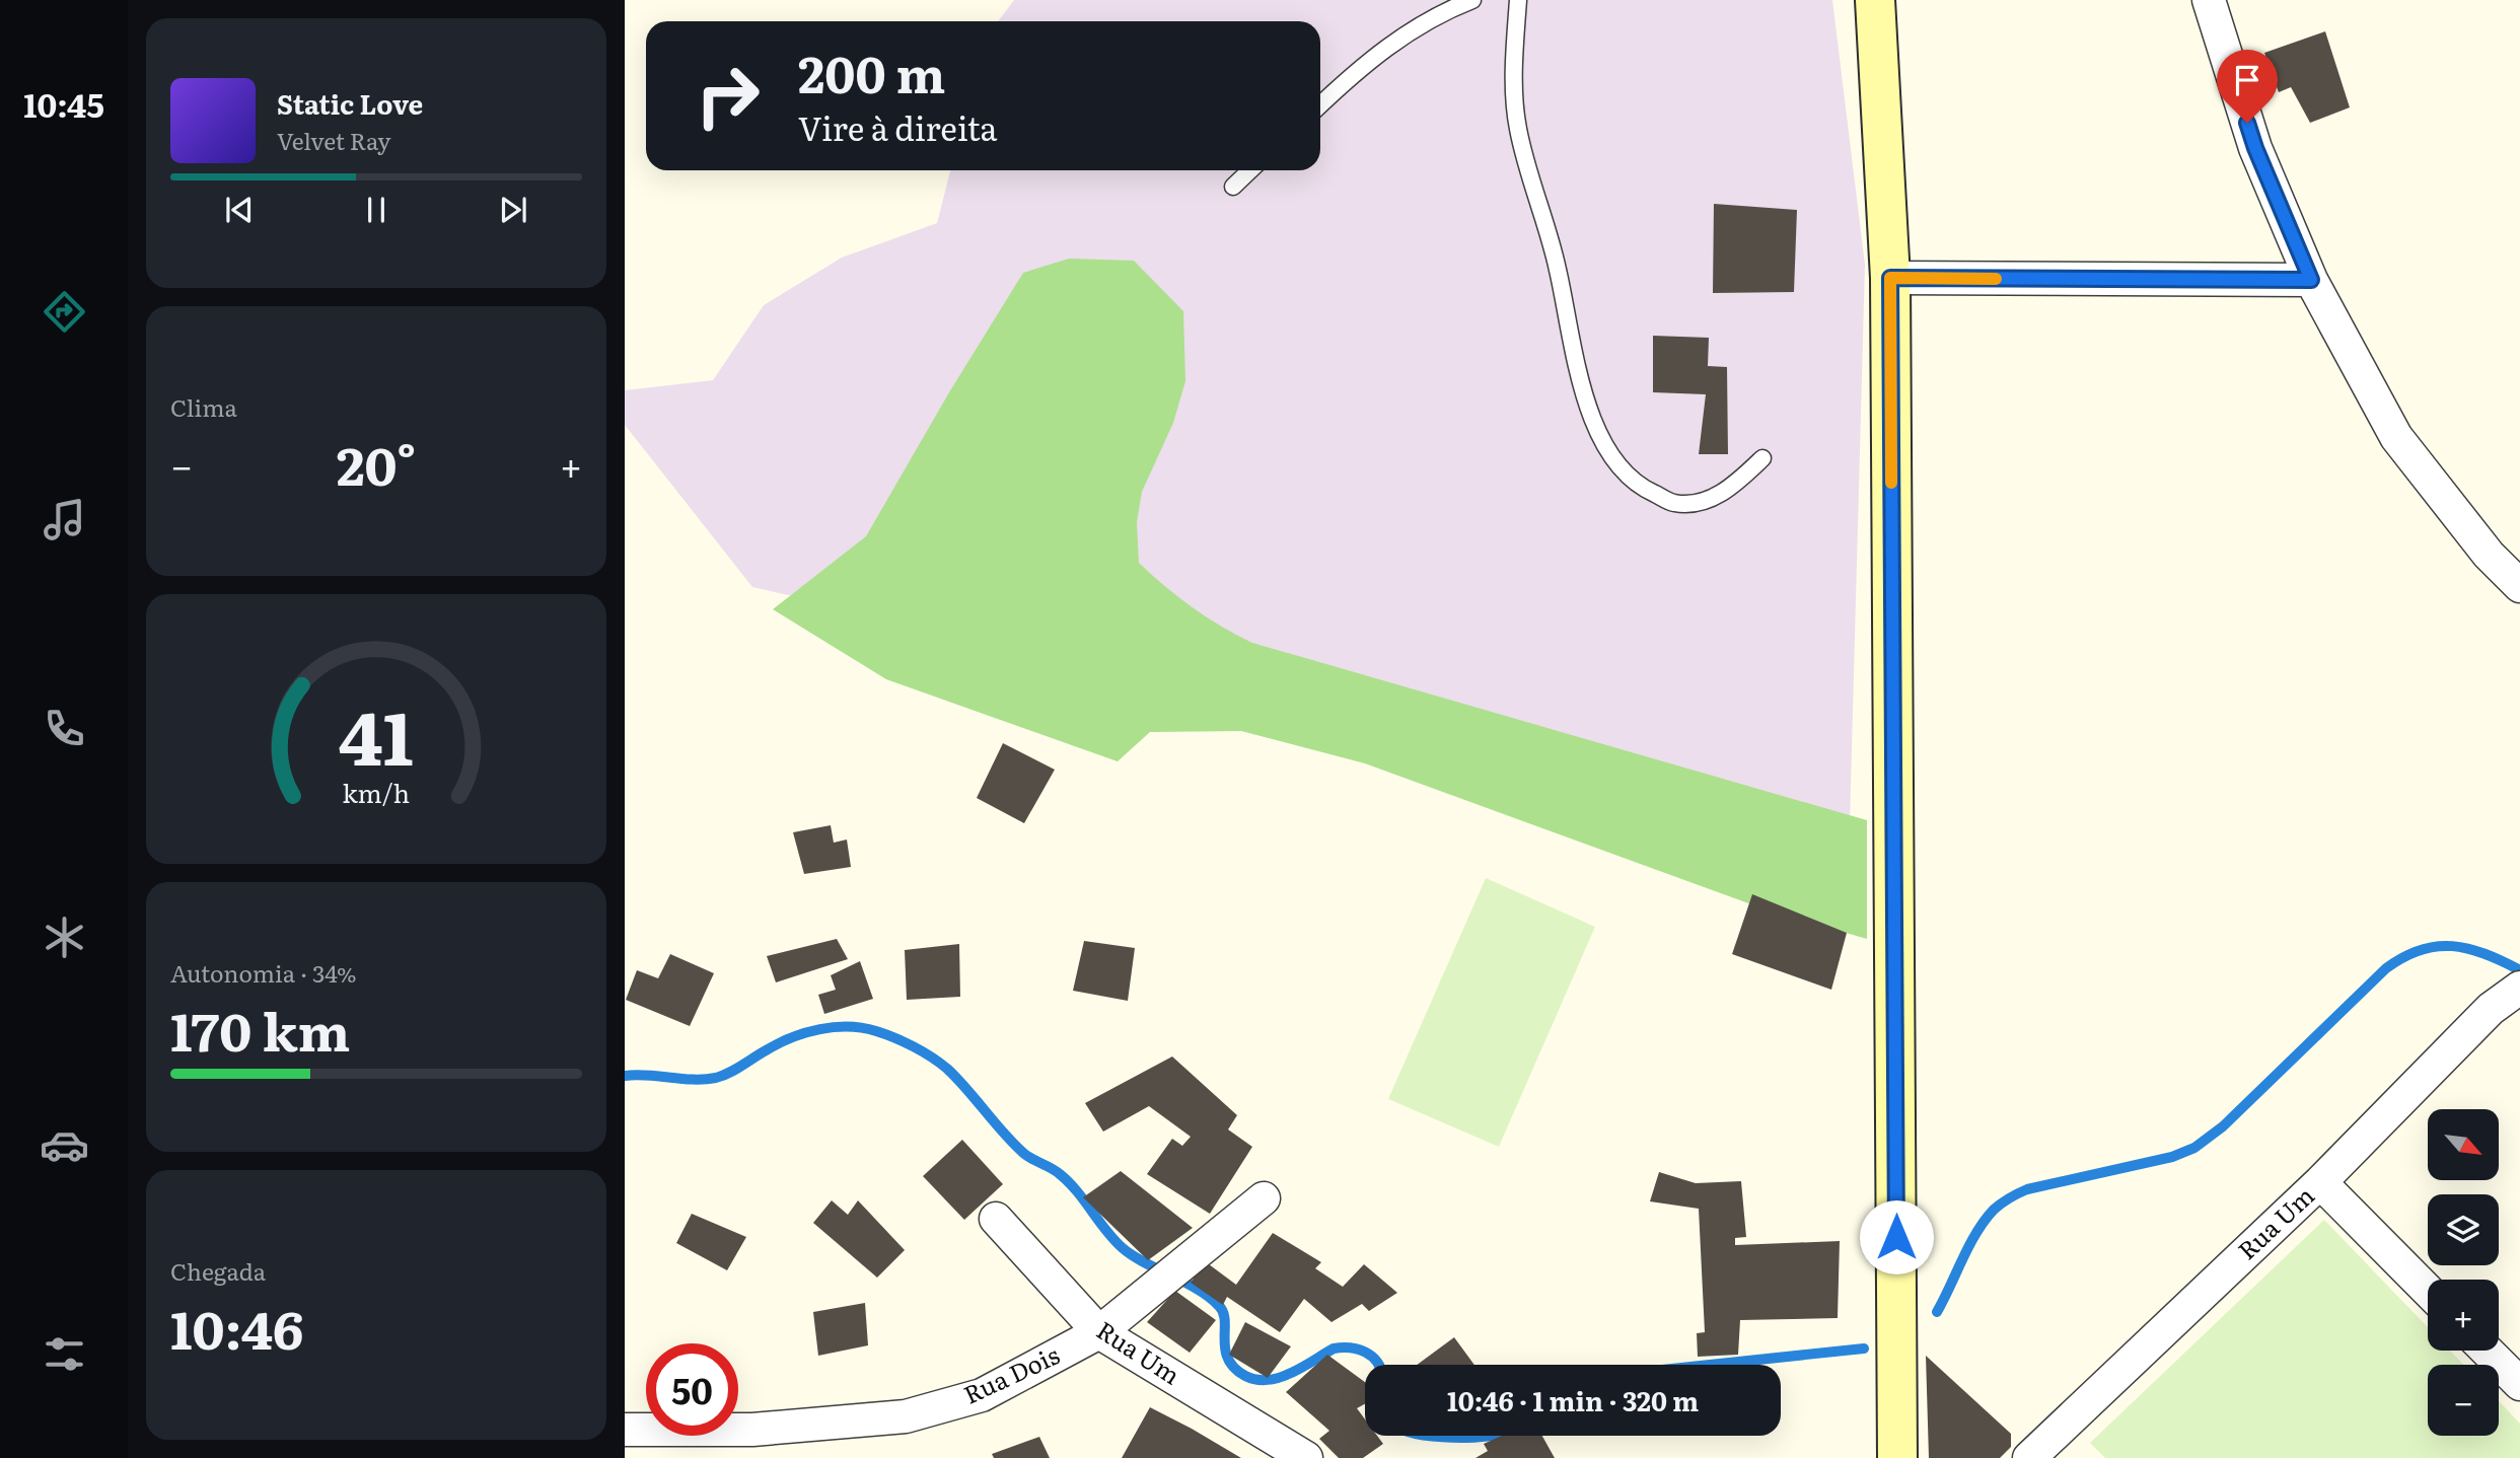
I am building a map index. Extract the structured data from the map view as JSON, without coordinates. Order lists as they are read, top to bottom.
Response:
{
  "streets": {
    "street": ["Rua Um", "Rua Dois"]
  },
  "crossings": [
    ["Rua Um", "Rua Dois"]
  ],
  "north": "bottom right",
  "page": {
    "tabs": "10:45",
    "turn": ["200 m", "Vire à direita"],
    "song": ["Static Love", "Velvet Ray"],
    "tile": [
      "Clima",
      ["Autonomia · 34%", "170 km"],
      ["Chegada", "10:46"]
    ],
    "heat": ["−", "20°", "+"],
    "map_buttons": ["+", "−"],
    "limit": "50",
    "trip": "10:46 · 1 min · 320 m",
    "gauge": ["41", "km/h"]
  }
}
